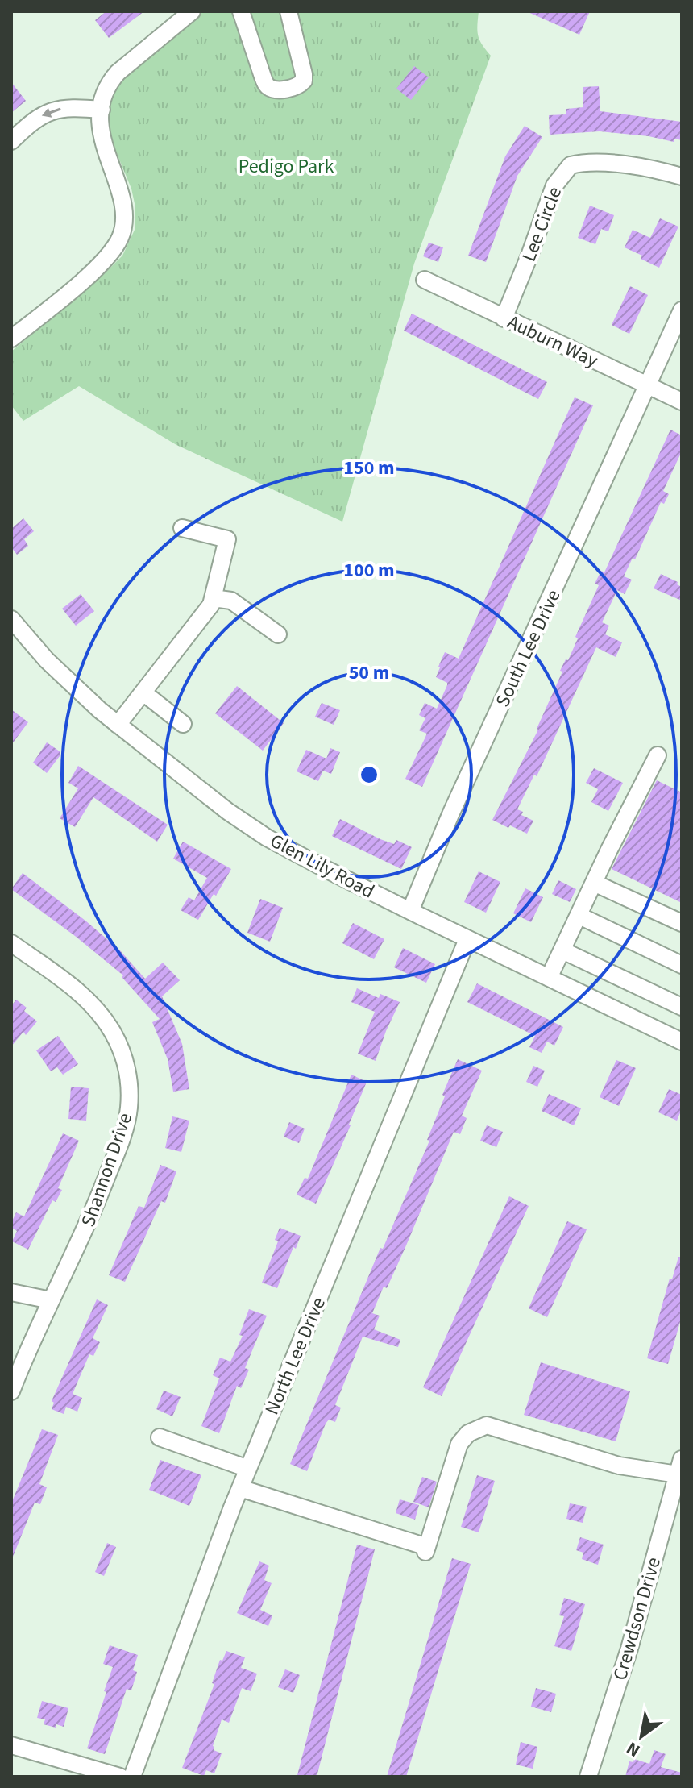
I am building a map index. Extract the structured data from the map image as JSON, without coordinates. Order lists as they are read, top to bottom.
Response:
{
  "streets": {
    "street": [
      "Lee Circle",
      "Auburn Way",
      "South Lee Drive",
      "Glen Lily Road",
      "Shannon Drive",
      "North Lee Drive",
      "Crewdson Drive"
    ]
  },
  "crossings": [
    ["Lee Circle", "Auburn Way"],
    ["Auburn Way", "South Lee Drive"],
    ["South Lee Drive", "Glen Lily Road"],
    ["Glen Lily Road", "North Lee Drive"]
  ],
  "parks": ["Pedigo Park"],
  "north": "bottom left",
  "rings": ["150 m", "100 m", "50 m"]
}
